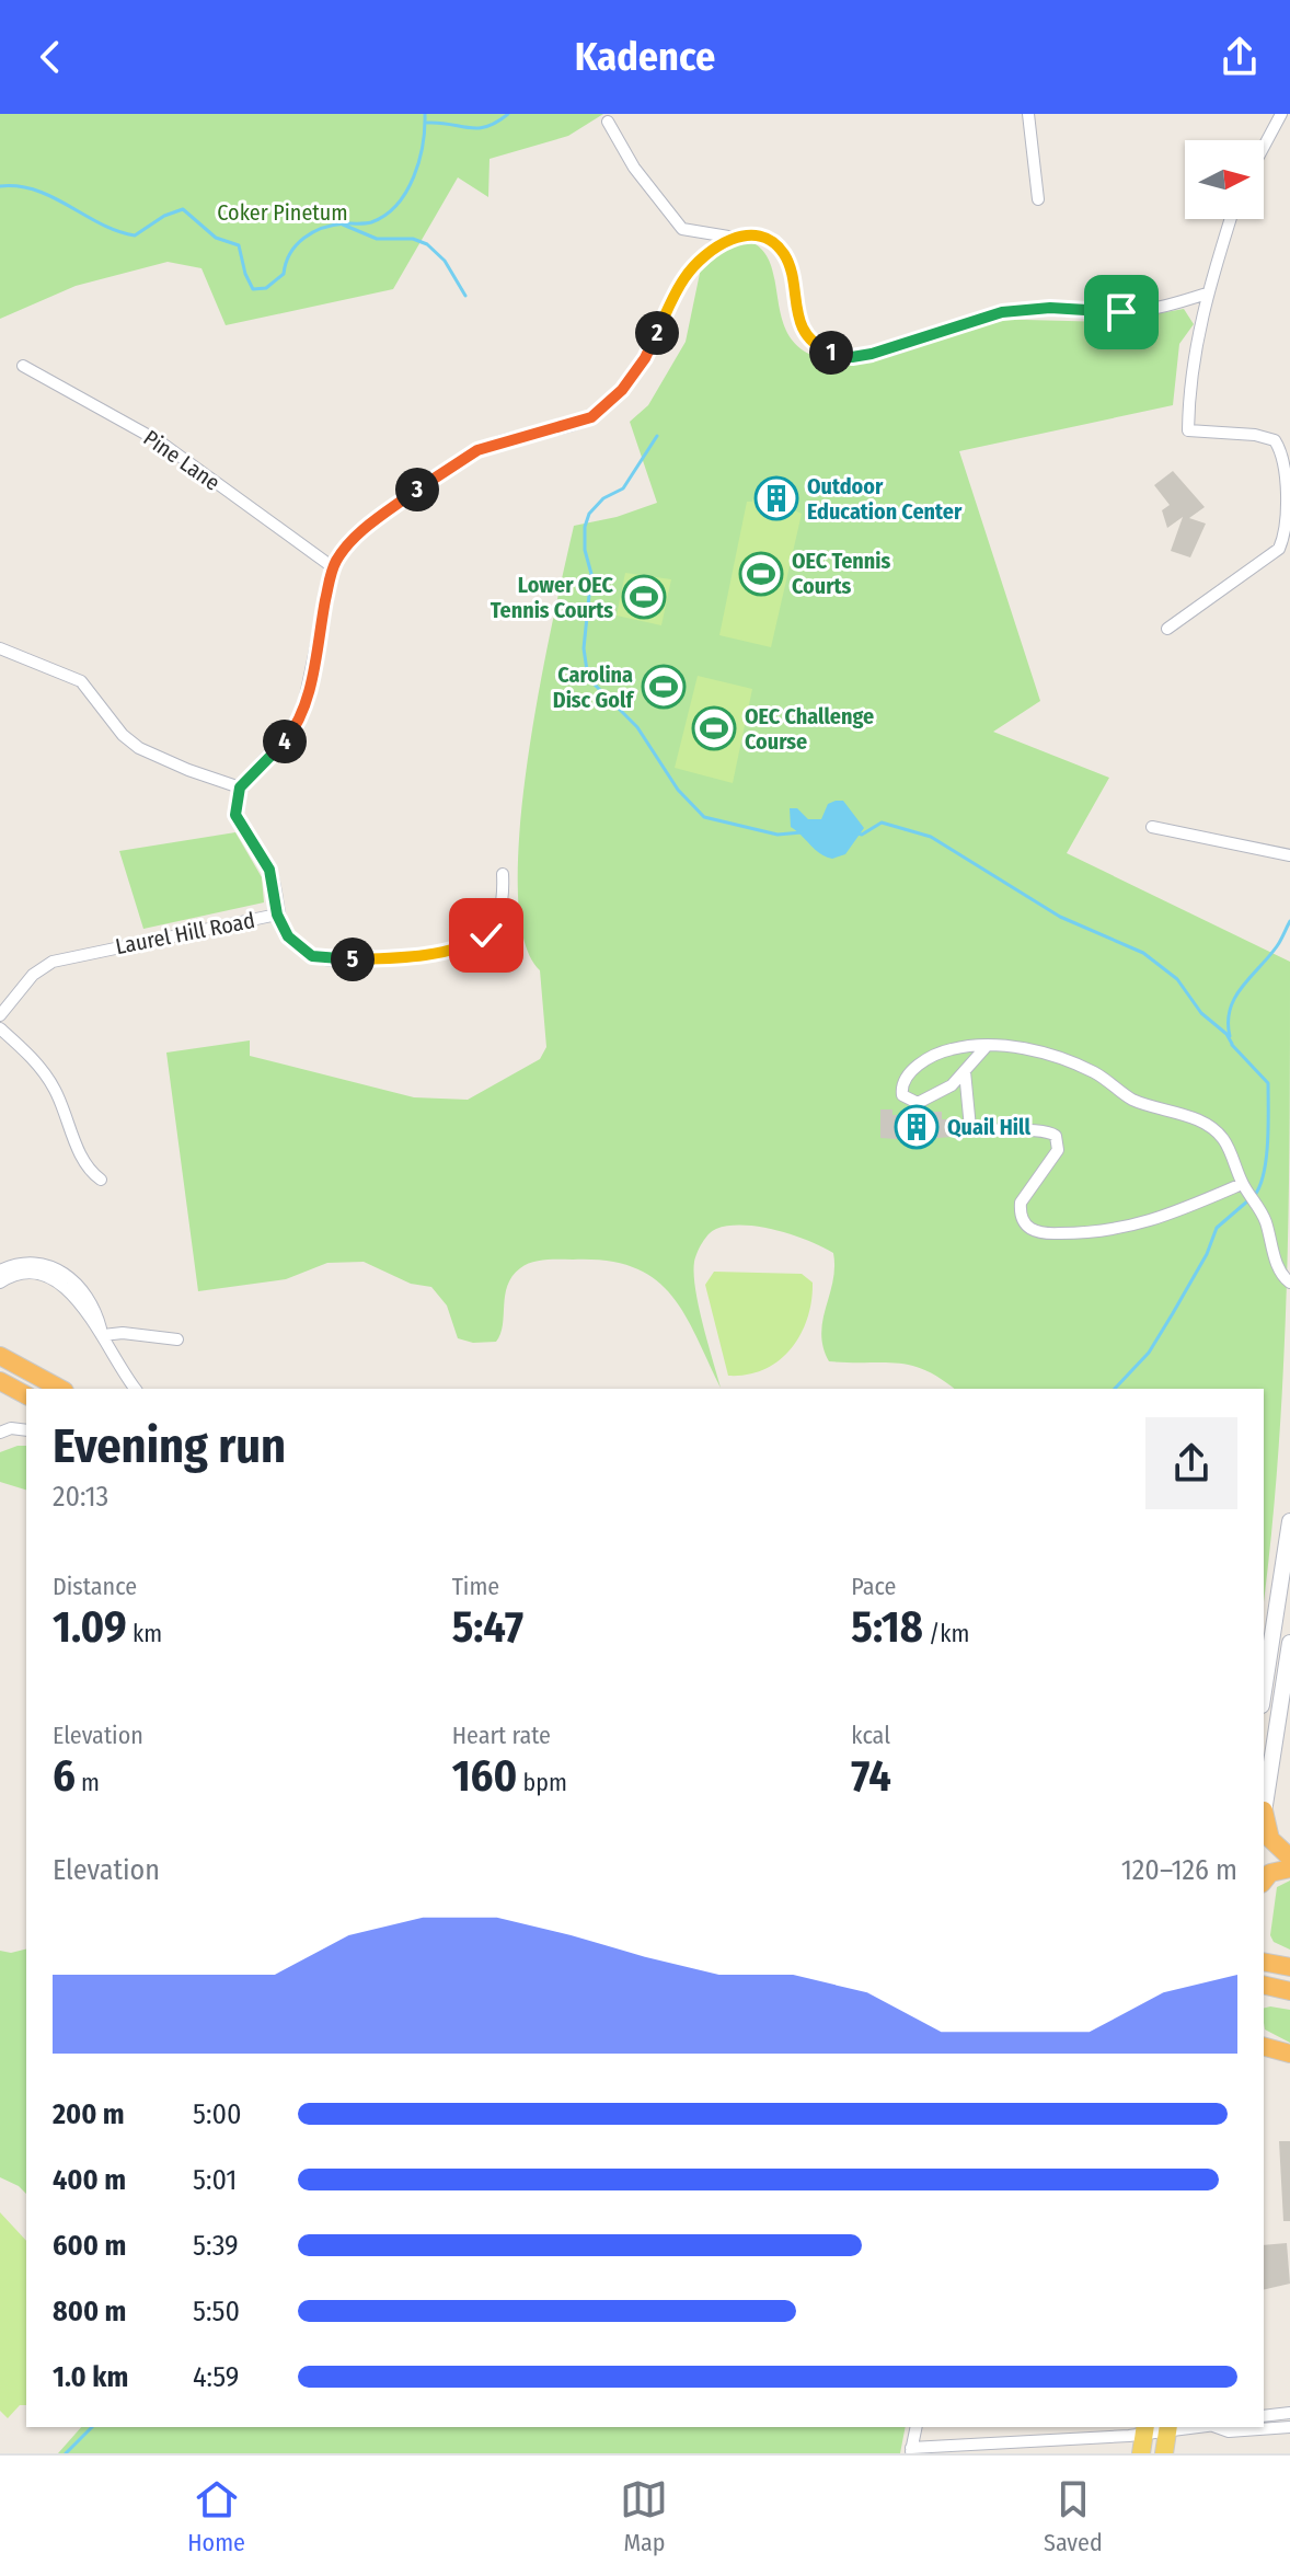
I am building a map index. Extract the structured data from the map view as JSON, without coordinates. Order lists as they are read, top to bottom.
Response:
{
  "streets": {
    "street": ["Pine Lane", "Laurel Hill Road"]
  },
  "parks": ["Coker Pinetum"],
  "places": {
    "building": ["Outdoor Education Center", "Quail Hill"],
    "sports": [
      "OEC Tennis Courts",
      "Lower OEC Tennis Courts",
      "Carolina Disc Golf",
      "OEC Challenge Course"
    ]
  },
  "north": "right",
  "page": {
    "header": "Kadence",
    "pins": [
      "2",
      "1",
      "3",
      "4",
      "5"
    ],
    "heading": ["Evening run", "20:13"],
    "stats": [
      ["Distance", "1.09 km"],
      ["Time", "5:47"],
      ["Pace", "5:18 /km"],
      ["Elevation", "6 m"],
      ["Heart rate", "160 bpm"],
      ["kcal", "74"]
    ],
    "chart": ["Elevation", "120–126 m"],
    "list": [
      {
        "name": "200 m",
        "note": "5:00"
      },
      {
        "name": "400 m",
        "note": "5:01"
      },
      {
        "name": "600 m",
        "note": "5:39"
      },
      {
        "name": "800 m",
        "note": "5:50"
      },
      {
        "name": "1.0 km",
        "note": "4:59"
      }
    ],
    "tabs": ["Home", "Map", "Saved"]
  }
}
